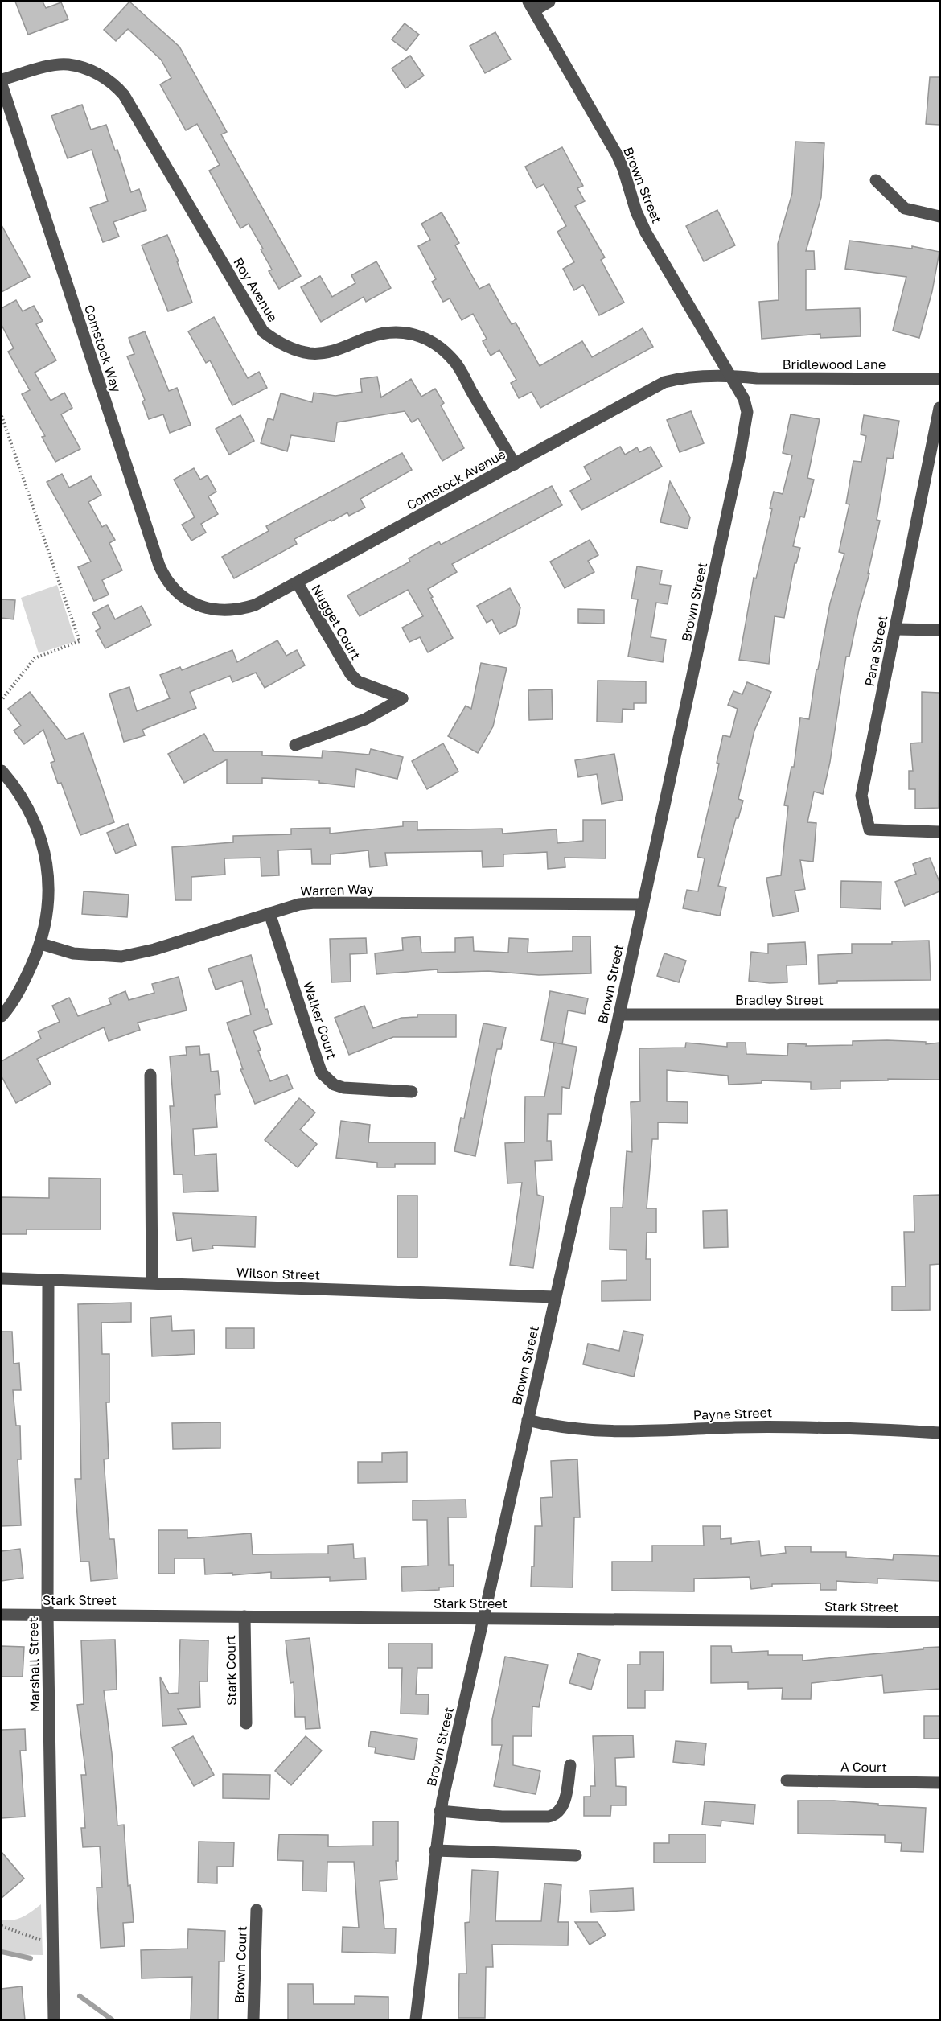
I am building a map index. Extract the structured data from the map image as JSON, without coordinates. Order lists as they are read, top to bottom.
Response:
{
  "streets": {
    "street": [
      "Brown Street",
      "Roy Avenue",
      "Comstock Way",
      "Bridlewood Lane",
      "Comstock Avenue",
      "Nugget Court",
      "Pana Street",
      "Warren Way",
      "Bradley Street",
      "Walker Court",
      "Wilson Street",
      "Payne Street",
      "Stark Street",
      "Marshall Street",
      "Stark Court",
      "A Court",
      "Brown Court"
    ]
  },
  "crossings": [
    ["Brown Street", "Bridlewood Lane"],
    ["Brown Street", "Comstock Avenue"],
    ["Brown Street", "Warren Way"],
    ["Brown Street", "Bradley Street"],
    ["Brown Street", "Wilson Street"],
    ["Brown Street", "Payne Street"],
    ["Brown Street", "Stark Street"],
    ["Roy Avenue", "Comstock Avenue"],
    ["Comstock Way", "Comstock Avenue"],
    ["Bridlewood Lane", "Comstock Avenue"],
    ["Comstock Avenue", "Nugget Court"],
    ["Warren Way", "Walker Court"],
    ["Wilson Street", "Marshall Street"],
    ["Stark Street", "Marshall Street"],
    ["Stark Street", "Stark Court"]
  ]
}
